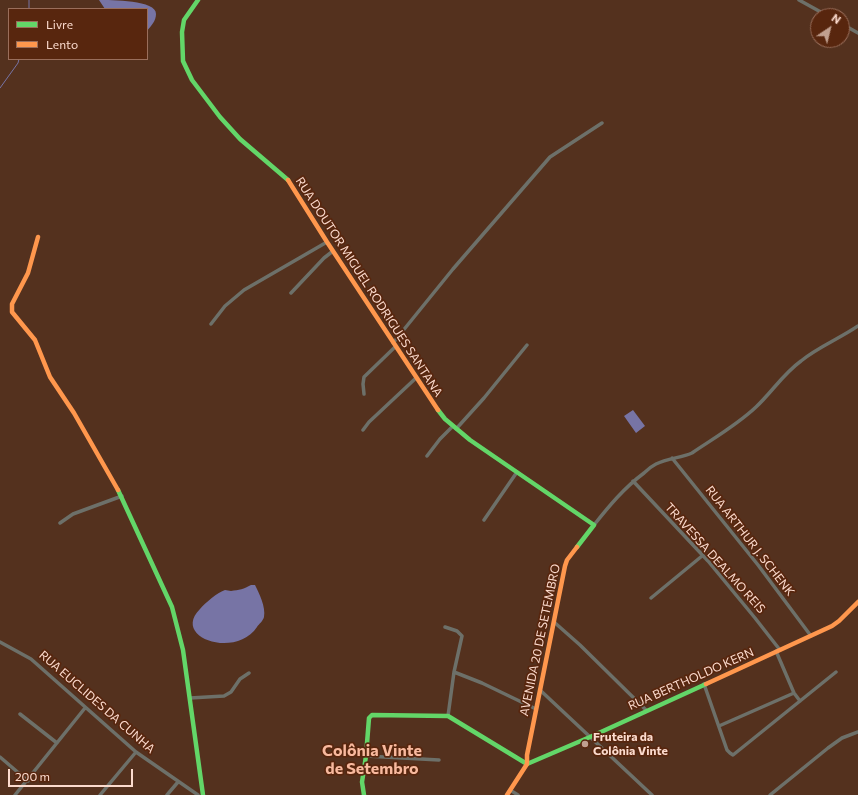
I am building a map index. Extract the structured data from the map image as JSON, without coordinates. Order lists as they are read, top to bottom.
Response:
{
  "streets": {
    "street": [
      "RUA DOUTOR MIGUEL RODRIGUES SANTANA",
      "RUA ARTHUR J. SCHENK",
      "TRAVESSA DEALMO REIS",
      "AVENIDA 20 DE SETEMBRO",
      "RUA BERTHOLDO KERN",
      "RUA EUCLIDES DA CUNHA"
    ]
  },
  "crossings": [
    ["RUA DOUTOR MIGUEL RODRIGUES SANTANA", "AVENIDA 20 DE SETEMBRO"],
    ["RUA ARTHUR J. SCHENK", "AVENIDA 20 DE SETEMBRO"],
    ["RUA ARTHUR J. SCHENK", "RUA BERTHOLDO KERN"],
    ["TRAVESSA DEALMO REIS", "AVENIDA 20 DE SETEMBRO"],
    ["TRAVESSA DEALMO REIS", "RUA BERTHOLDO KERN"],
    ["AVENIDA 20 DE SETEMBRO", "RUA BERTHOLDO KERN"]
  ],
  "districts": ["Colônia Vinte de Setembro"],
  "places": ["Fruteira da Colônia Vinte"],
  "legend": ["Livre", "Lento"],
  "scale_bar": "200 m",
  "north": "top right"
}
